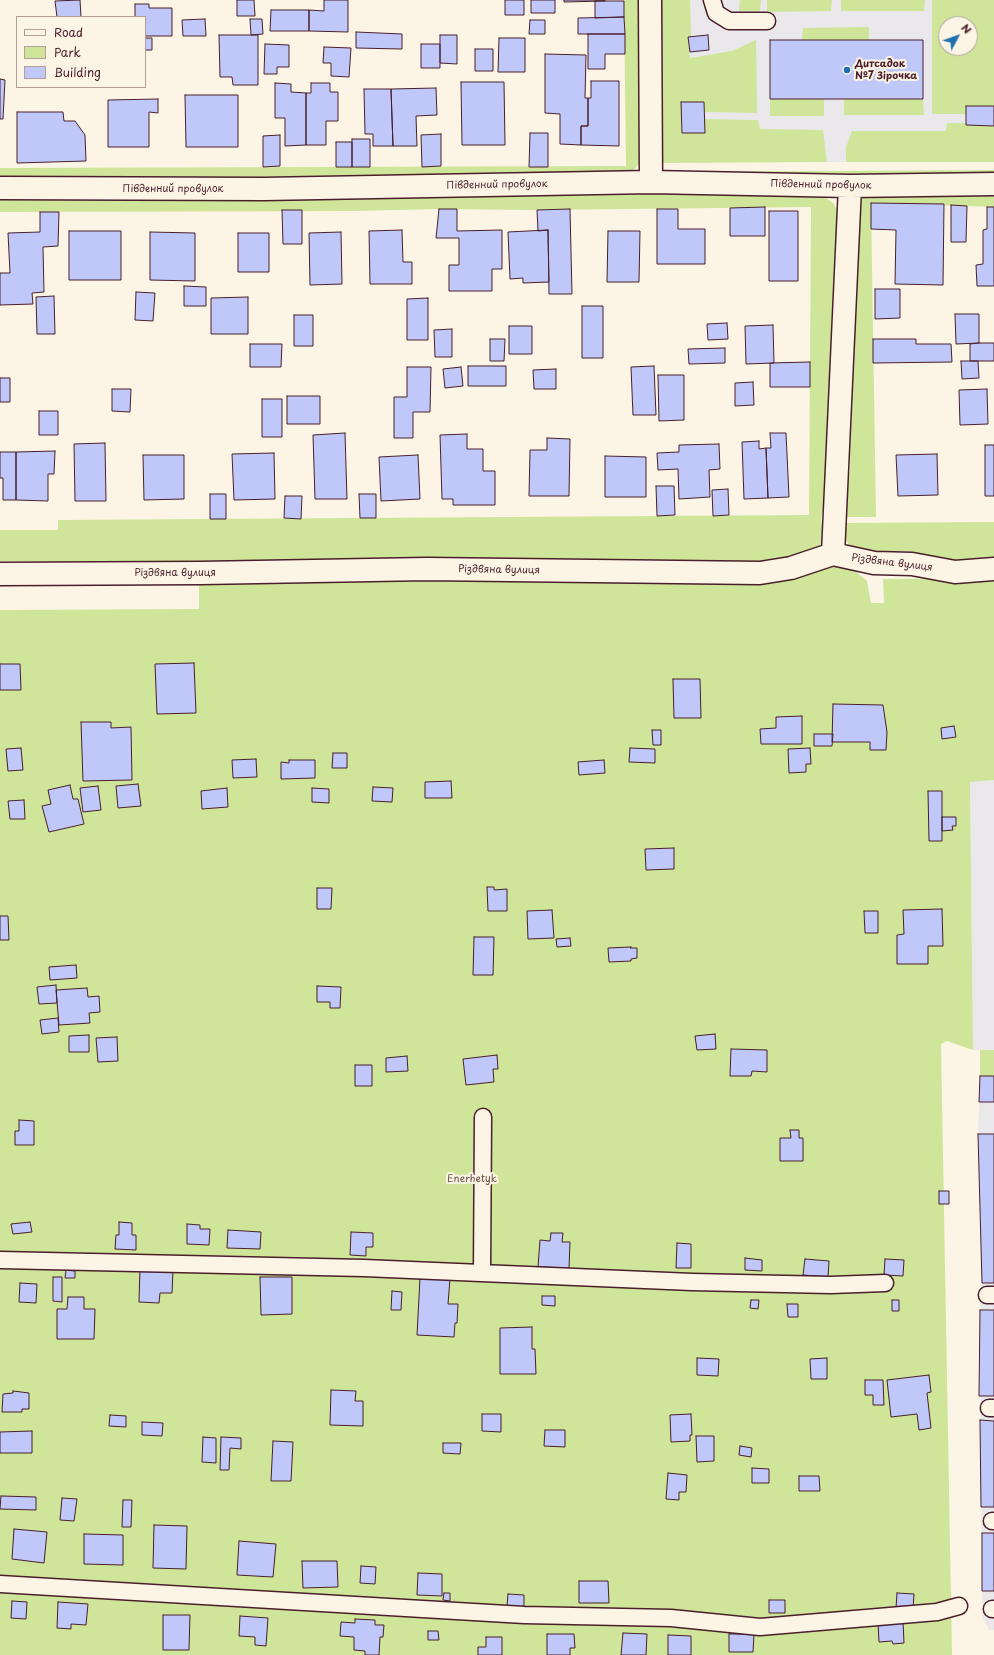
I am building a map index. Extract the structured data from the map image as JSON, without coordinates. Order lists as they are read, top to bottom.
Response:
{
  "streets": {
    "street": ["Південний провулок", "Різдвяна вулиця"]
  },
  "parks": ["Enerhetyk"],
  "places": ["Дитсадок №7 Зірочка"],
  "legend": ["Road", "Park", "Building"],
  "north": "top right"
}
